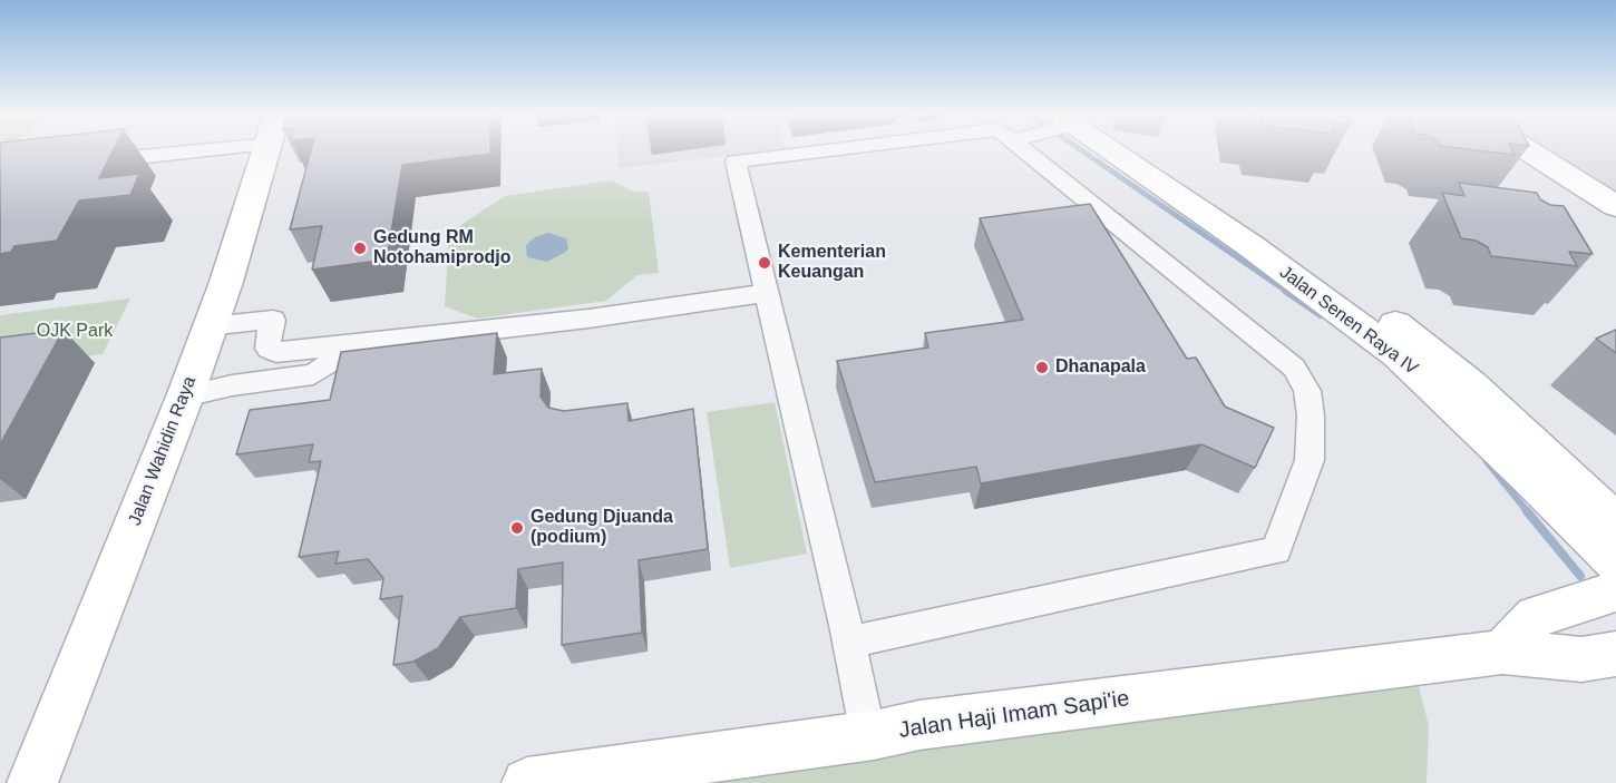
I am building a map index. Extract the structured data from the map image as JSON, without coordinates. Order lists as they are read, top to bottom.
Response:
{
  "streets": {
    "street": ["Jalan Senen Raya IV", "Jalan Wahidin Raya", "Jalan Haji Imam Sapi'ie"]
  },
  "parks": ["OJK Park"],
  "places": [
    "Gedung RM Notohamiprodjo",
    "Kementerian Keuangan",
    "Dhanapala",
    "Gedung Djuanda (podium)"
  ]
}
